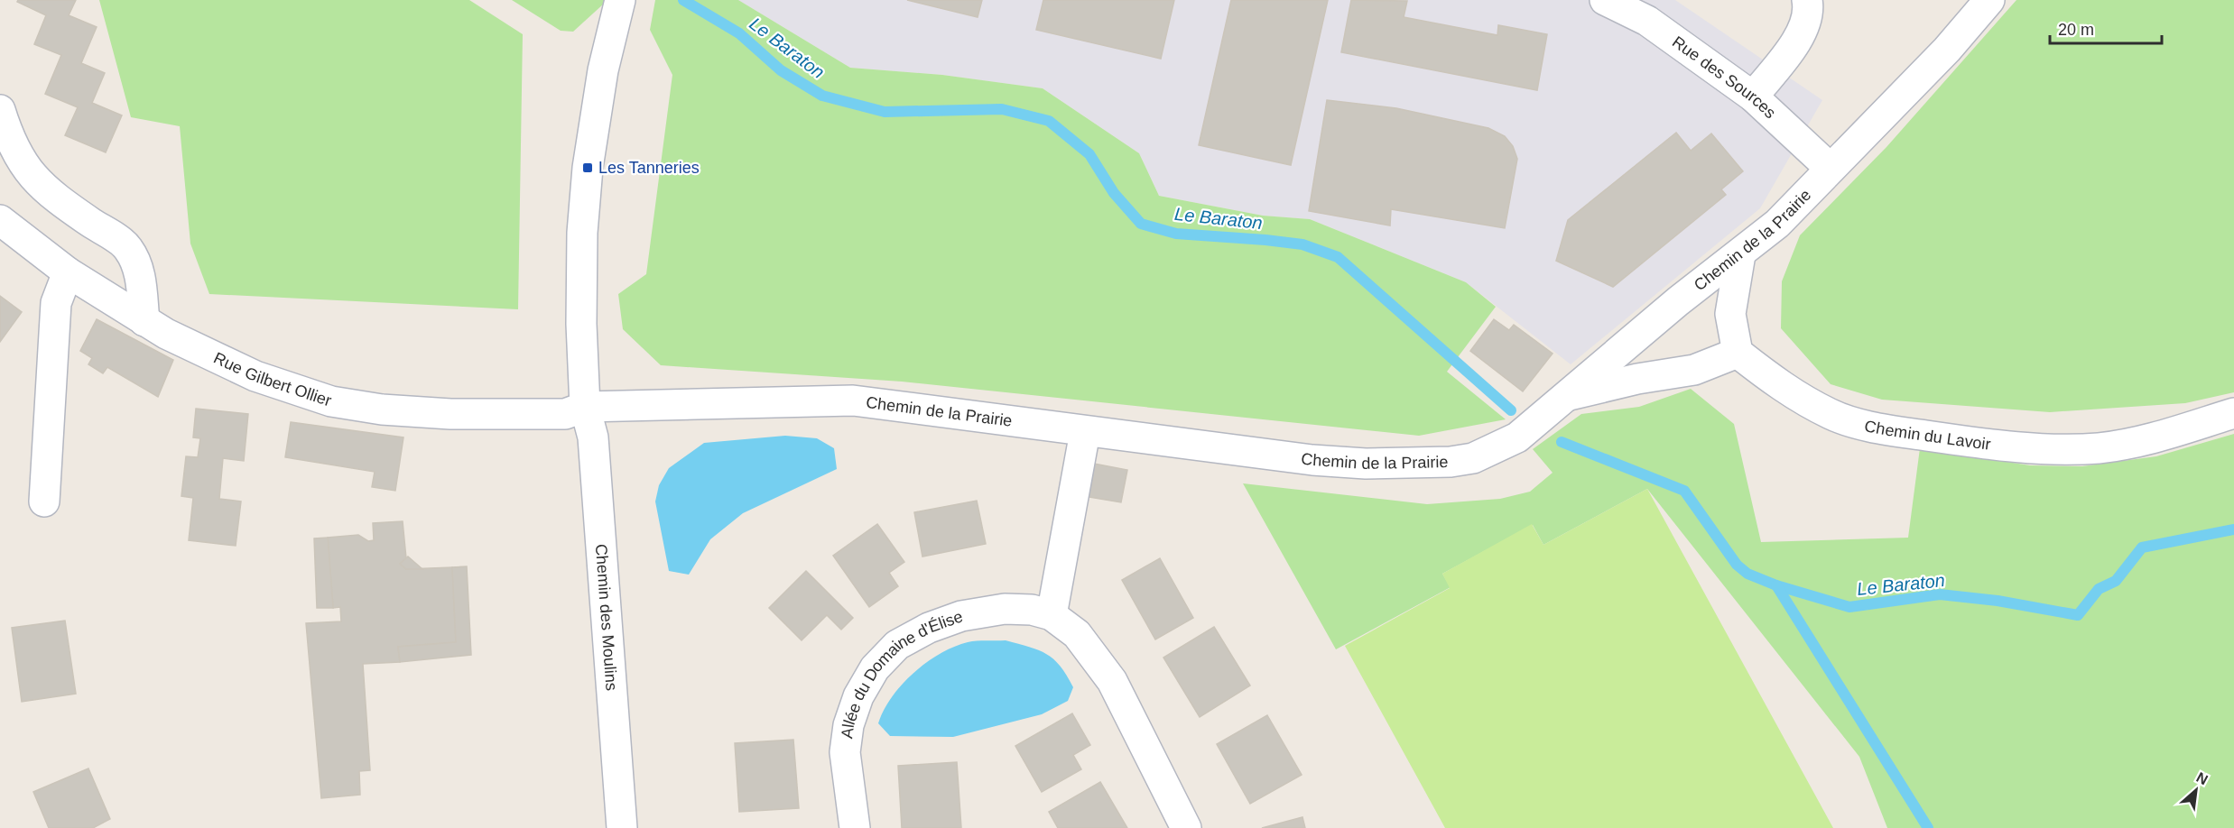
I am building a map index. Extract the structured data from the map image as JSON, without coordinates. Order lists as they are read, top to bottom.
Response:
{
  "streets": {
    "street": [
      "Rue des Sources",
      "Chemin de la Prairie",
      "Rue Gilbert Ollier",
      "Chemin du Lavoir",
      "Chemin des Moulins",
      "Allée du Domaine d'Élise"
    ]
  },
  "crossings": [
    ["Rue des Sources", "Chemin de la Prairie"],
    ["Chemin de la Prairie", "Rue Gilbert Ollier"],
    ["Chemin de la Prairie", "Chemin des Moulins"],
    ["Rue Gilbert Ollier", "Chemin des Moulins"]
  ],
  "water": ["Le Baraton"],
  "places": {
    "transit": ["Les Tanneries"]
  },
  "scale_bar": "20 m",
  "north": "top right"
}
